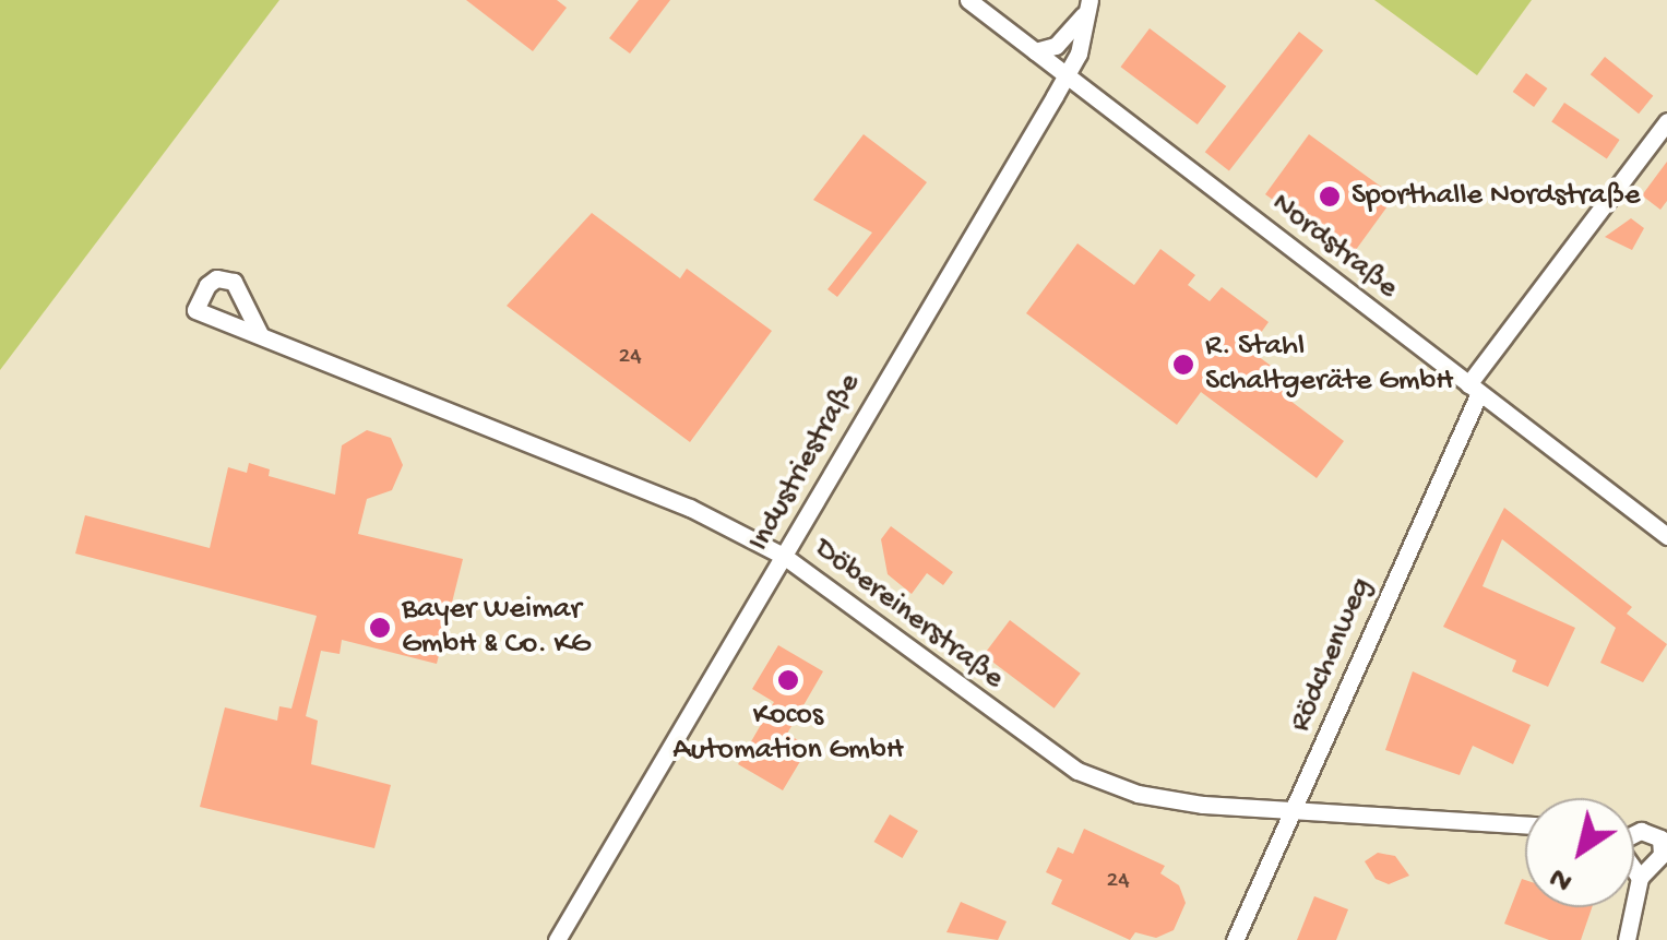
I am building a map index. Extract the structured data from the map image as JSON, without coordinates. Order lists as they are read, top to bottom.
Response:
{
  "streets": {
    "street": [
      "Nordstraße",
      "Industriestraße",
      "Döbereinerstraße",
      "Rödchenweg"
    ]
  },
  "crossings": [
    ["Nordstraße", "Industriestraße"],
    ["Nordstraße", "Rödchenweg"],
    ["Industriestraße", "Döbereinerstraße"],
    ["Döbereinerstraße", "Rödchenweg"]
  ],
  "places": [
    "Sporthalle Nordstraße",
    "R. Stahl Schaltgeräte GmbH",
    "Bayer Weimar GmbH & Co. KG",
    "Kocos Automation GmbH"
  ],
  "house_numbers": ["24", "24"],
  "north": "bottom left"
}
